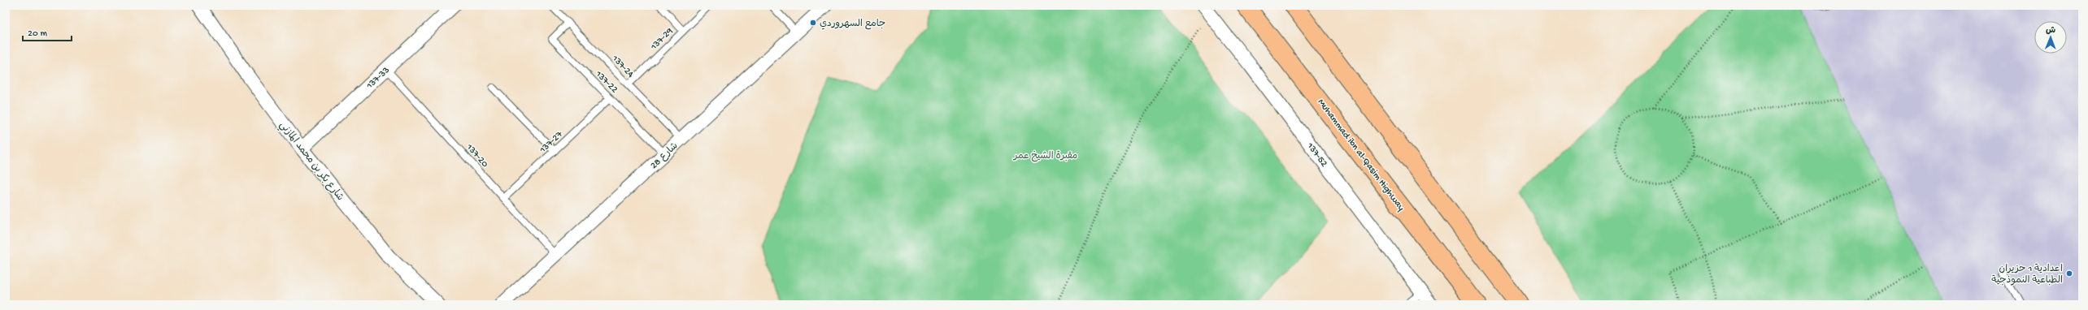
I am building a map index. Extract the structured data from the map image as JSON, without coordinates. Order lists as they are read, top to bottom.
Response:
{
  "streets": {
    "highway": ["Muhammad ibn al-Qasim Highway"],
    "street": [
      "137-33",
      "137-52",
      "شارع 28",
      "شارع بكر بن محمد المازني"
    ],
    "lane": [
      "137-29",
      "137-24",
      "137-22",
      "137-27",
      "137-20"
    ]
  },
  "crossings": [
    ["137-29", "137-24"],
    ["137-24", "137-22"],
    ["137-24", "شارع 28"],
    ["137-33", "137-20"],
    ["137-33", "شارع بكر بن محمد المازني"],
    ["137-22", "137-27"],
    ["137-22", "شارع 28"],
    ["137-27", "137-20"],
    ["137-20", "شارع 28"]
  ],
  "parks": ["مقبرة الشيخ عمر"],
  "places": ["جامع السهروردي", "اعدادية 1 حزيران الطباعية النموذجية"],
  "scale_bar": "20 m",
  "north": "top"
}
